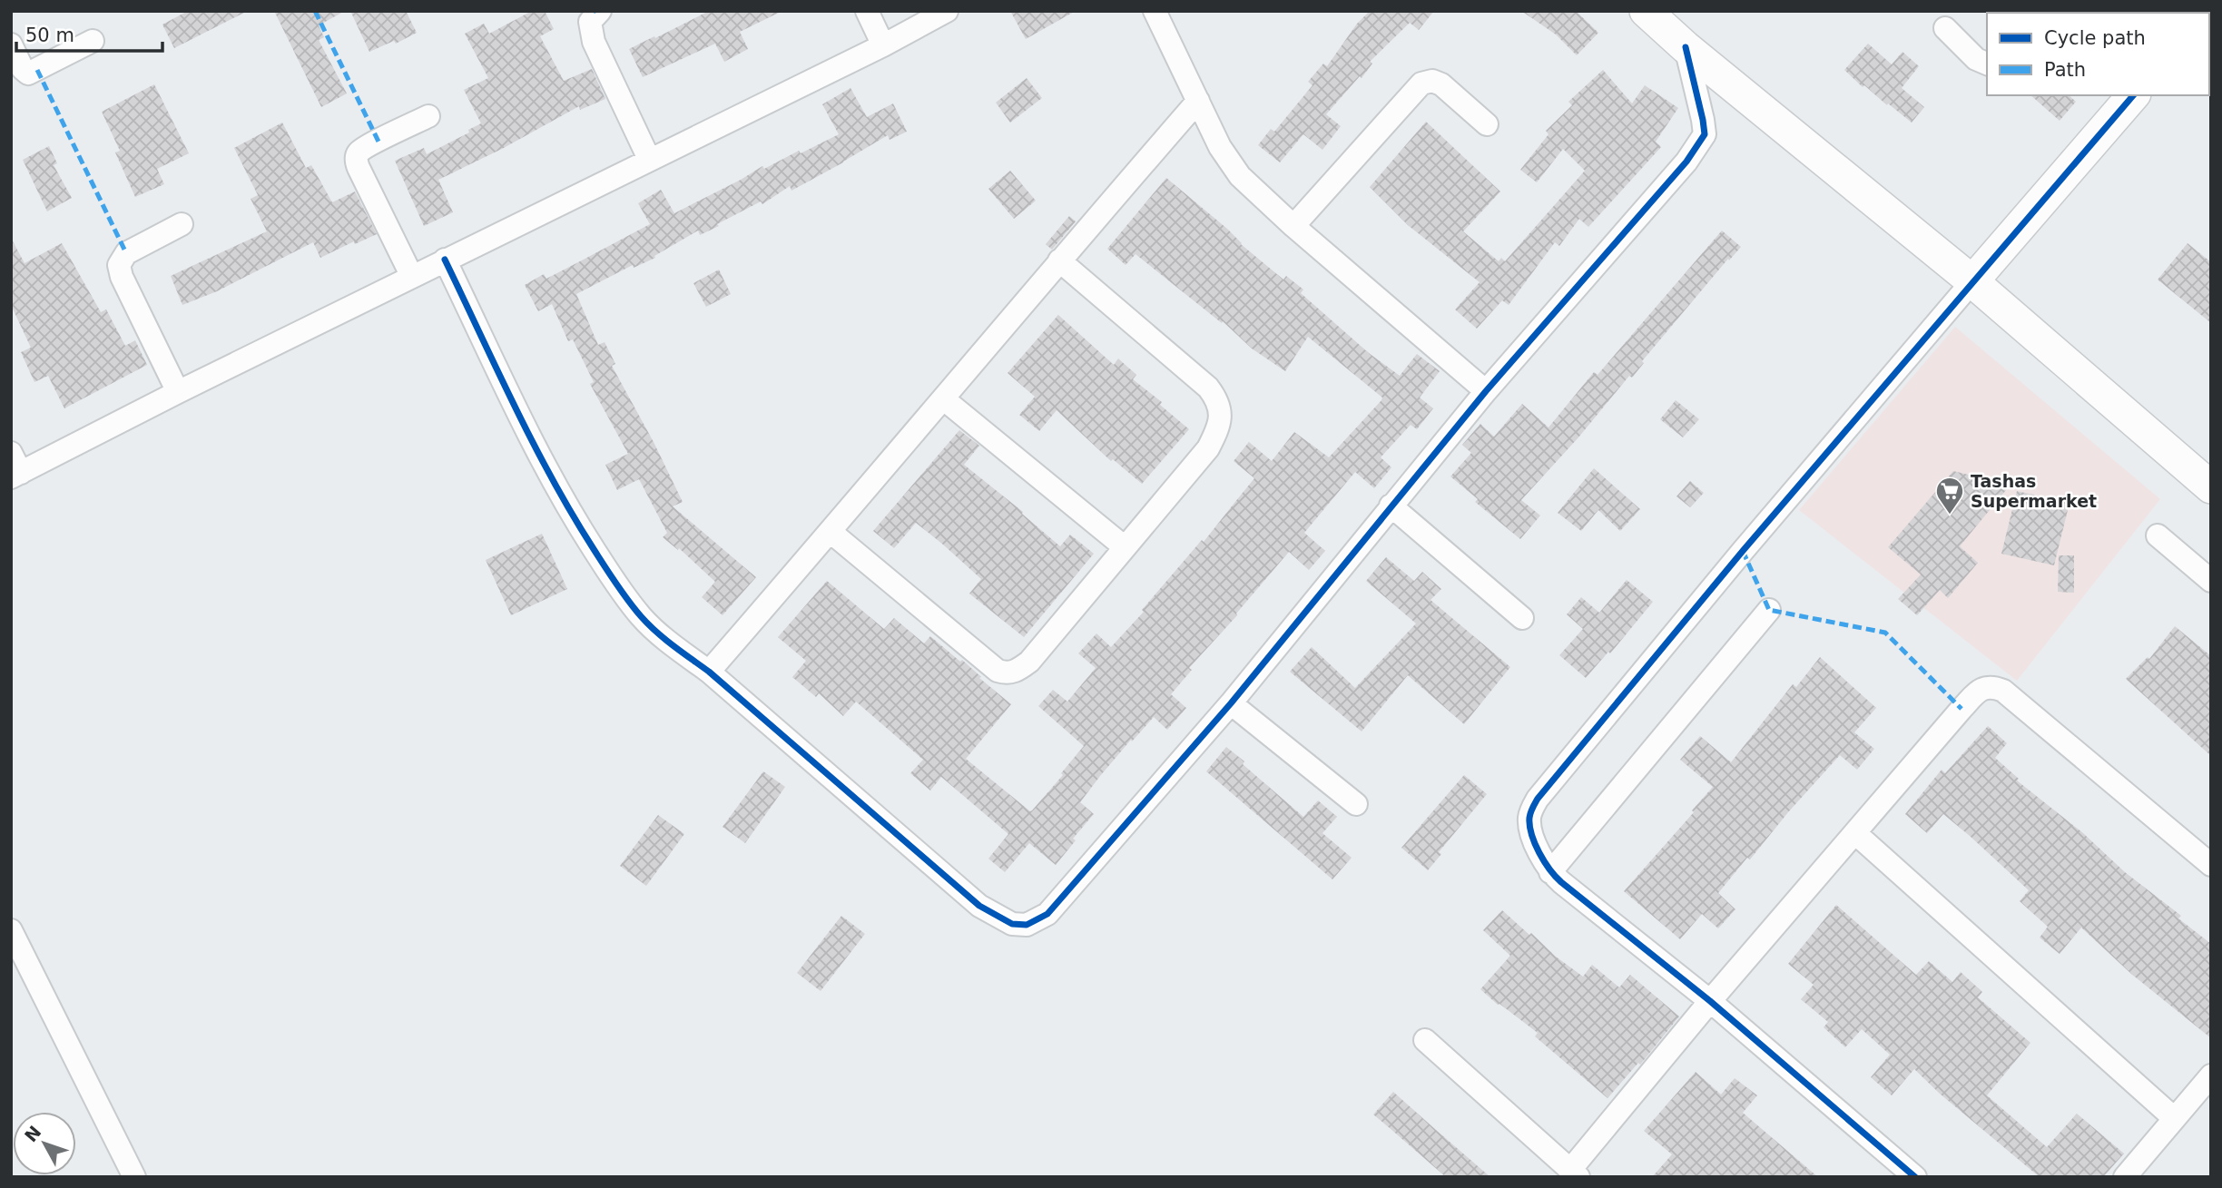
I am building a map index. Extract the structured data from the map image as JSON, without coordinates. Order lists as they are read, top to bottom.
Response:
{
  "places": {
    "supermarket": ["Tashas Supermarket"]
  },
  "legend": ["Cycle path", "Path"],
  "scale_bar": "50 m",
  "north": "top left"
}
